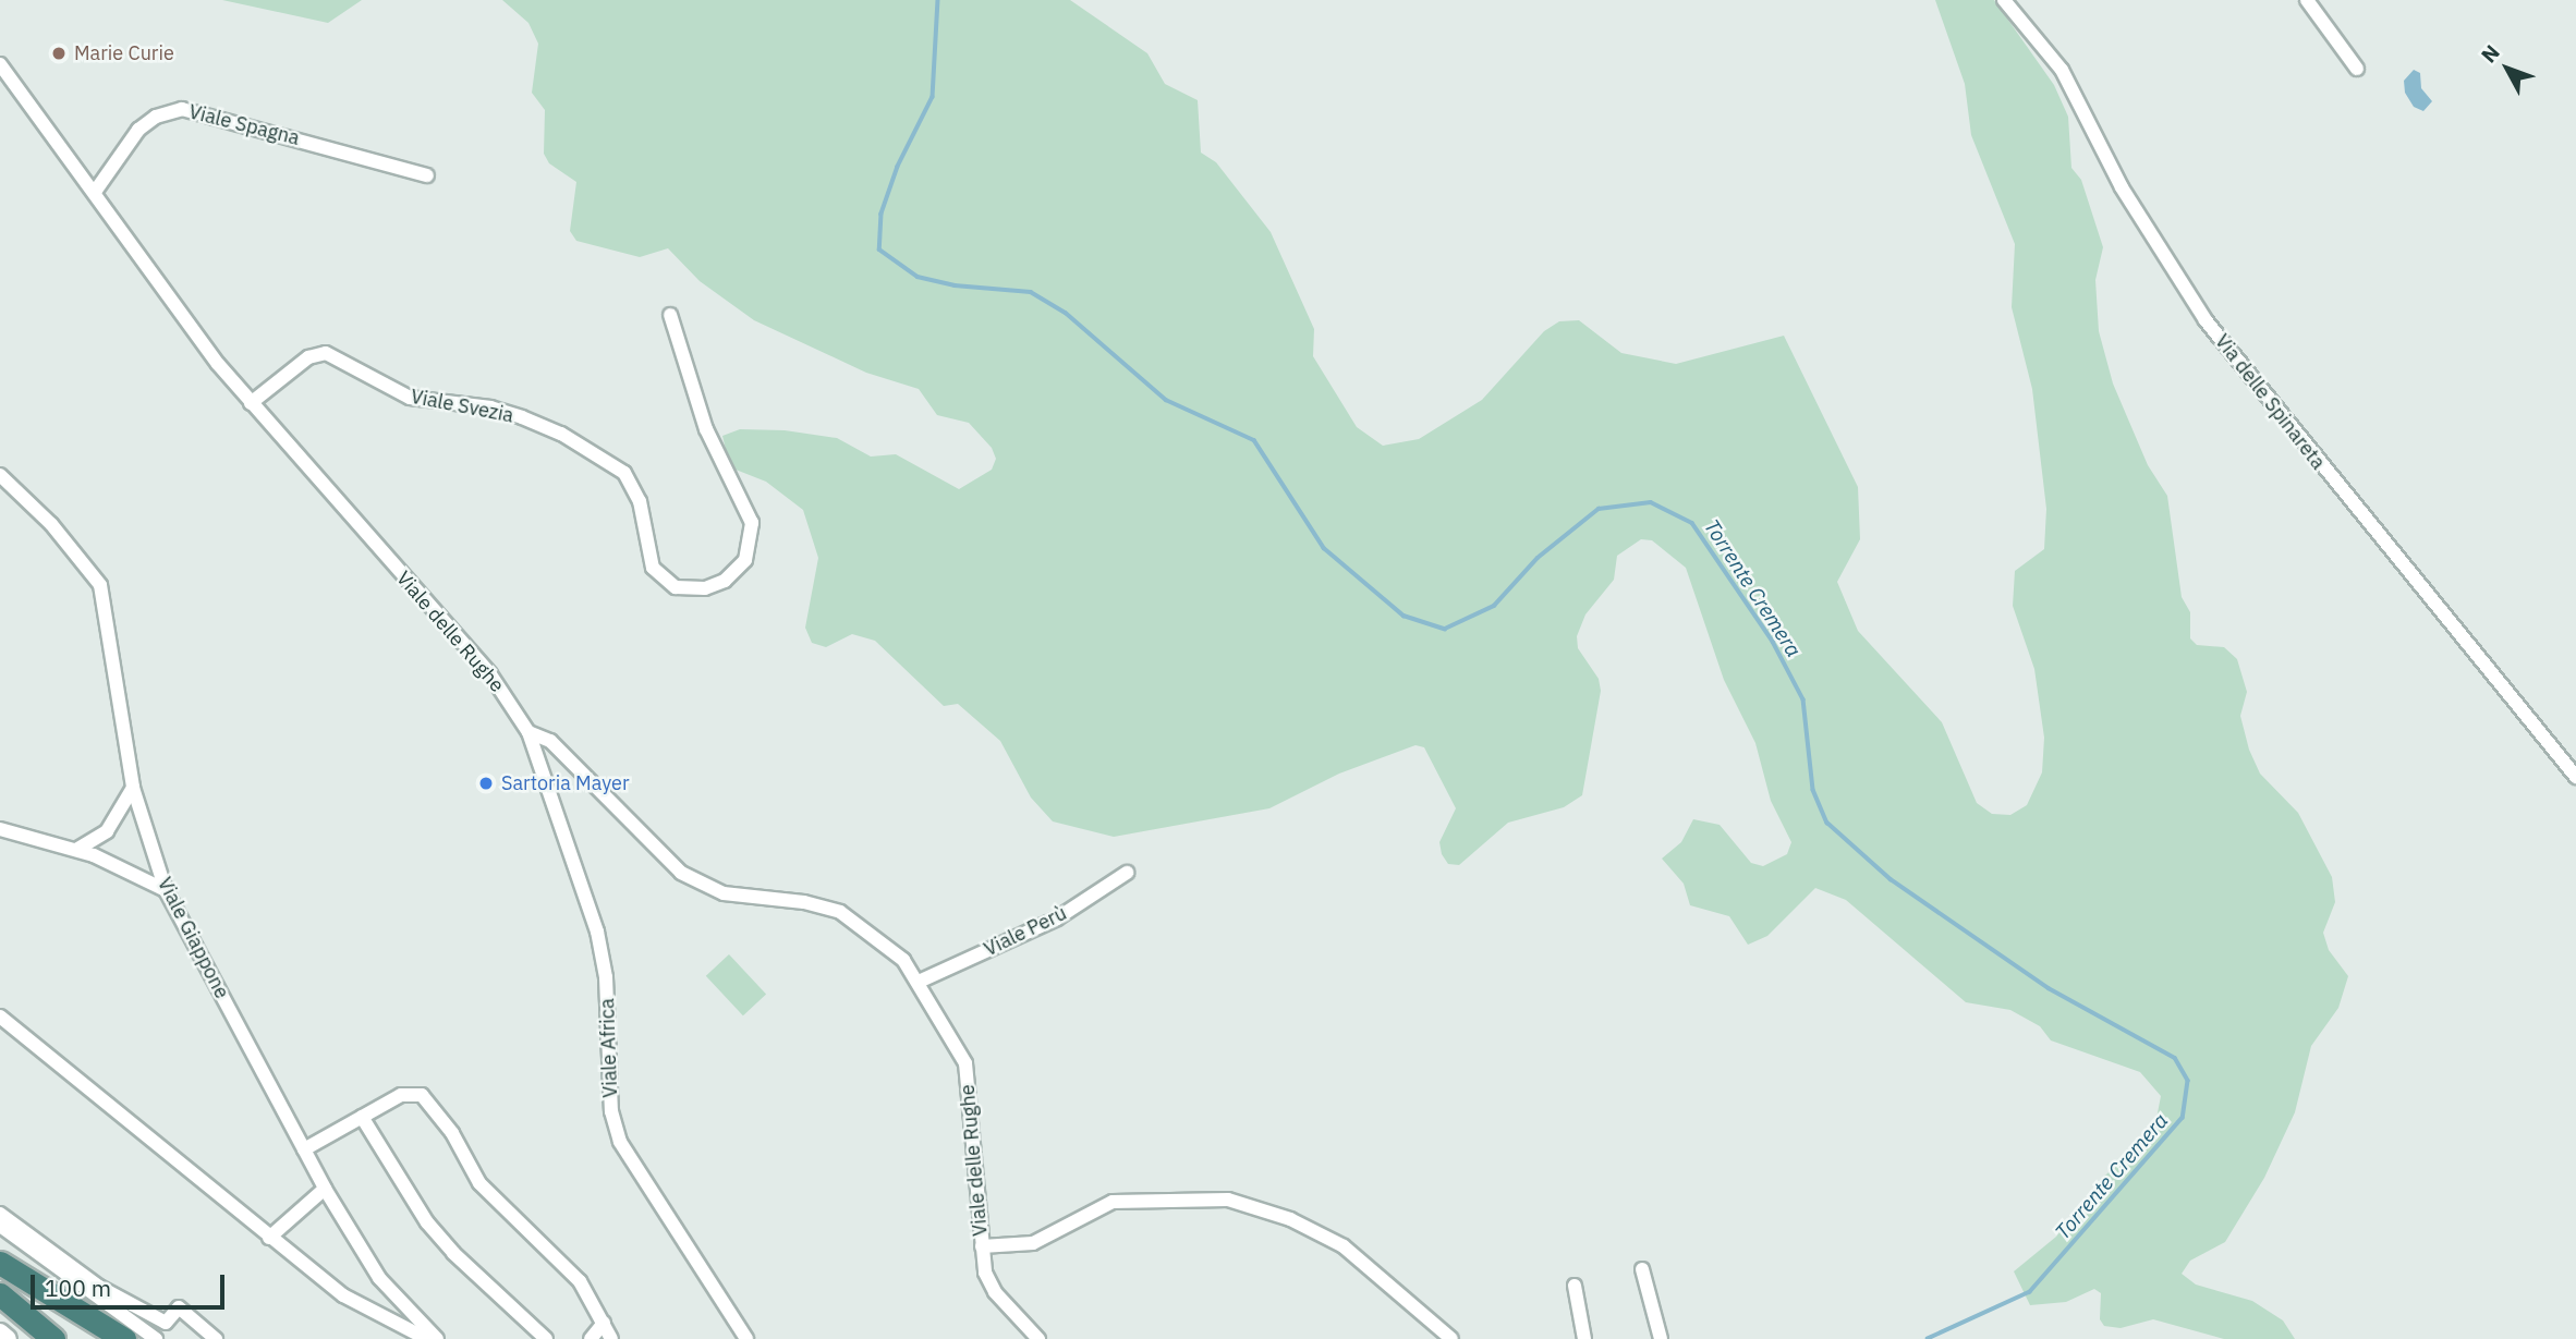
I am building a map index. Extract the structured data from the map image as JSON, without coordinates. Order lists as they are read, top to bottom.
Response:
{
  "streets": {
    "street": [
      "Viale Spagna",
      "Via delle Spinareta",
      "Viale Svezia",
      "Viale delle Rughe",
      "Viale Perù",
      "Viale Giappone",
      "Viale Africa"
    ]
  },
  "crossings": [
    ["Viale Spagna", "Viale delle Rughe"],
    ["Viale Svezia", "Viale delle Rughe"],
    ["Viale delle Rughe", "Viale Perù"],
    ["Viale delle Rughe", "Viale Africa"]
  ],
  "water": ["Torrente Cremera"],
  "places": ["Marie Curie", "Sartoria Mayer"],
  "scale_bar": "100 m",
  "north": "top left"
}
